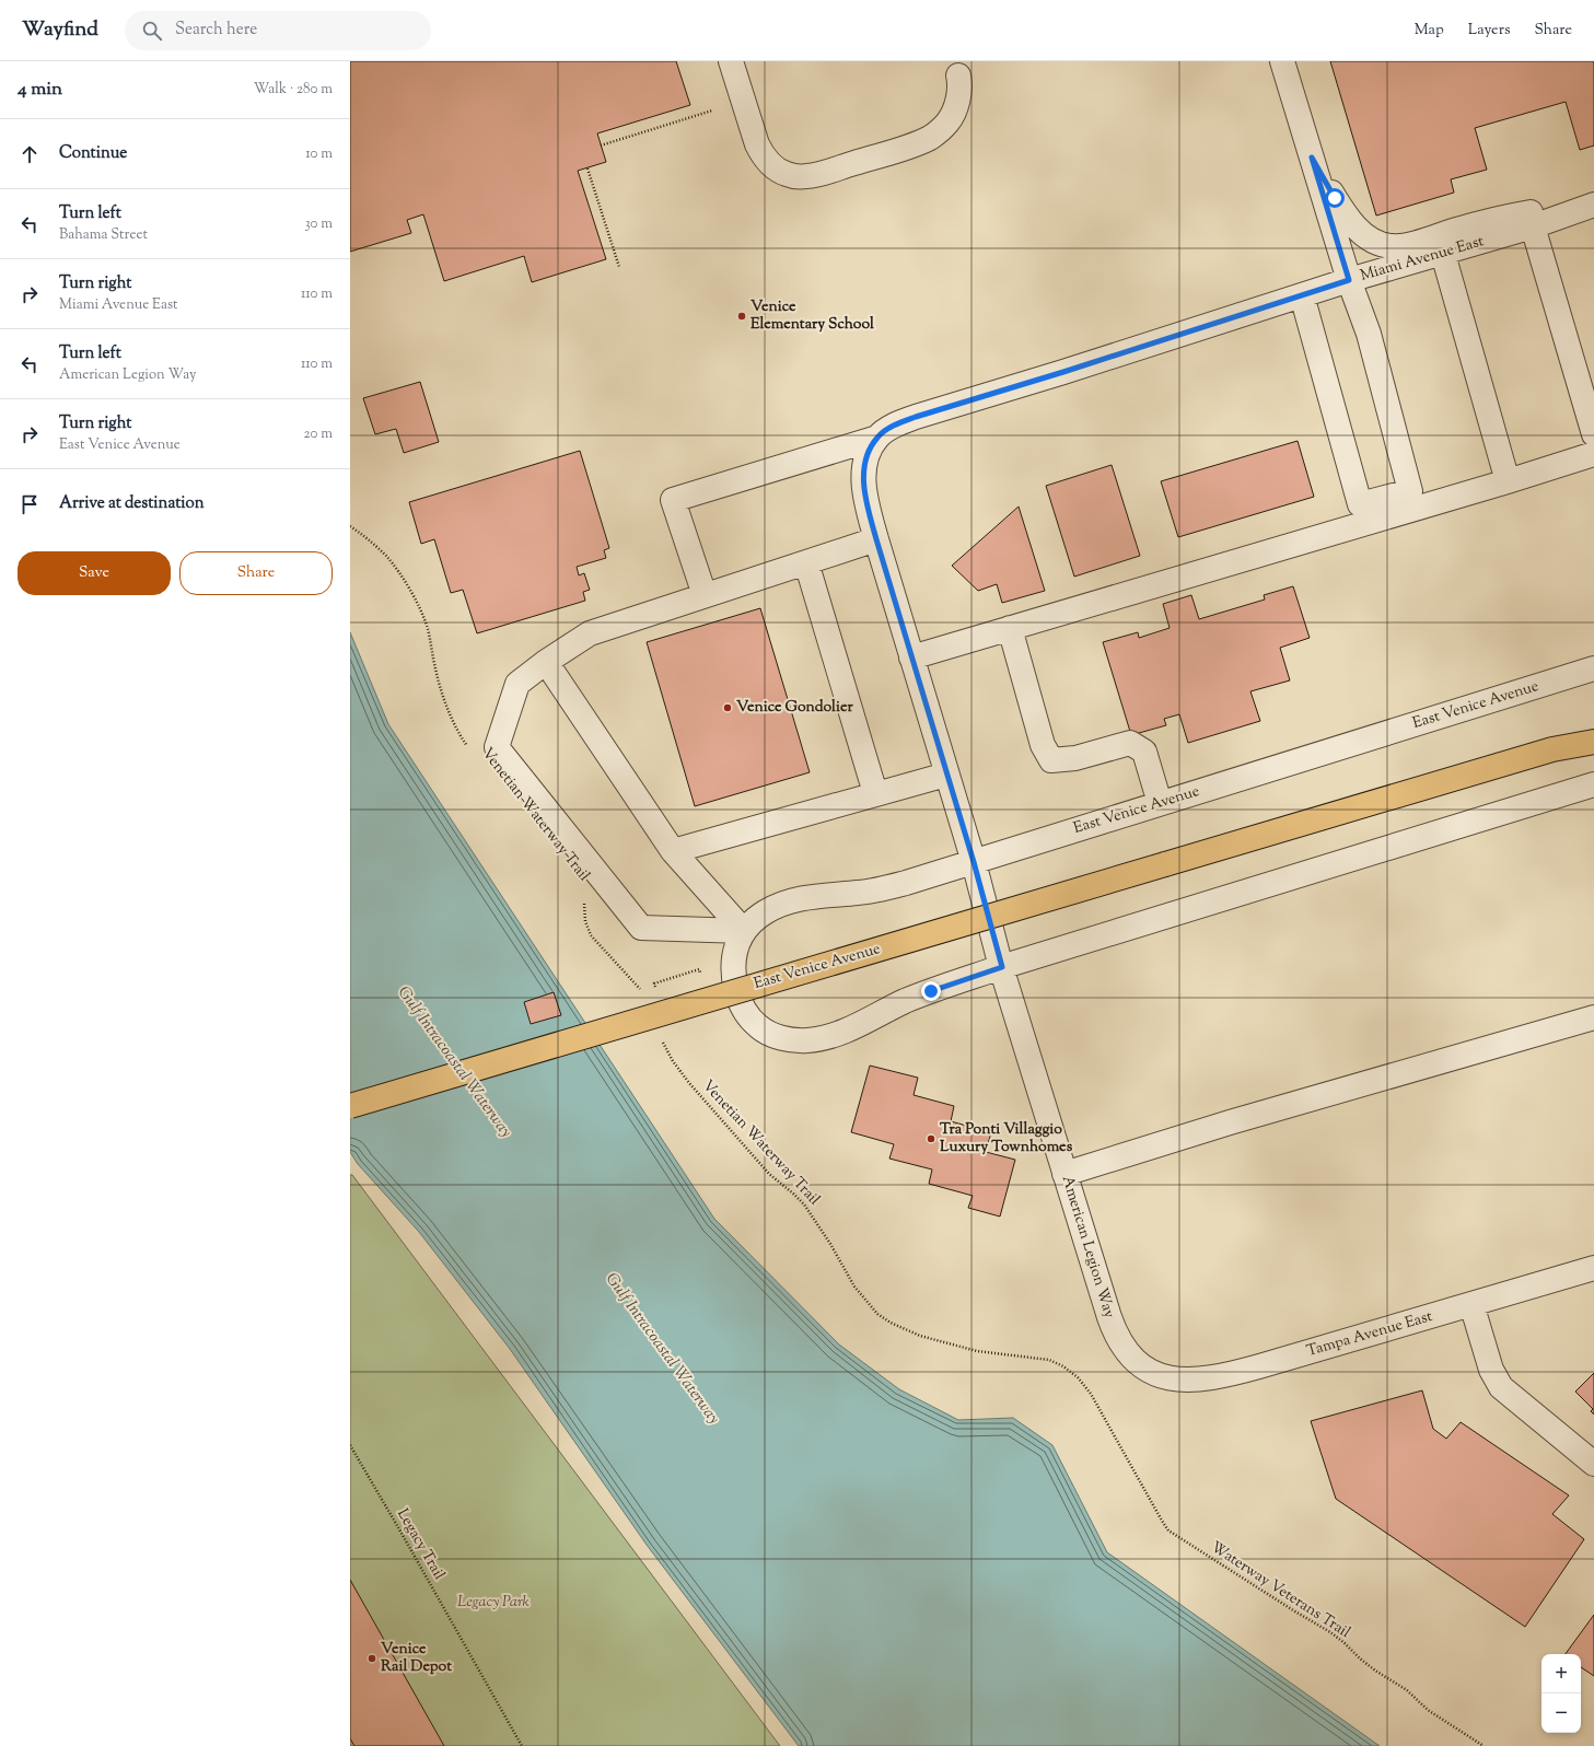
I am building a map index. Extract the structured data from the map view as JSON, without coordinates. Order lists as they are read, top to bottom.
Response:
{
  "streets": {
    "main road": ["East Venice Avenue"],
    "street": ["Miami Avenue East", "American Legion Way", "Tampa Avenue East"],
    "path": ["Venetian Waterway Trail", "Legacy Trail", "Waterway Veterans Trail"]
  },
  "crossings": [
    ["Miami Avenue East", "American Legion Way"],
    ["East Venice Avenue", "American Legion Way"],
    ["Venetian Waterway Trail", "Waterway Veterans Trail"],
    ["American Legion Way", "Tampa Avenue East"]
  ],
  "water": ["Gulf Intracoastal Waterway"],
  "parks": ["Legacy Park"],
  "places": [
    "Venice Elementary School",
    "Venice Gondolier",
    "Tra Ponti Villaggio Luxury Townhomes",
    "Venice Rail Depot"
  ],
  "page": {
    "header": "Wayfind",
    "search": "Search here",
    "nav": ["Map", "Layers", "Share"],
    "heading": ["4 min", "Walk · 280 m"],
    "list": [
      ["Continue", "10 m"],
      ["Turn left", "Bahama Street", "30 m"],
      ["Turn right", "Miami Avenue East", "110 m"],
      ["Turn left", "American Legion Way", "110 m"],
      ["Turn right", "East Venice Avenue", "20 m"],
      "Arrive at destination"
    ],
    "buttons": ["Save", "Share"],
    "map_buttons": ["+", "−"]
  }
}
